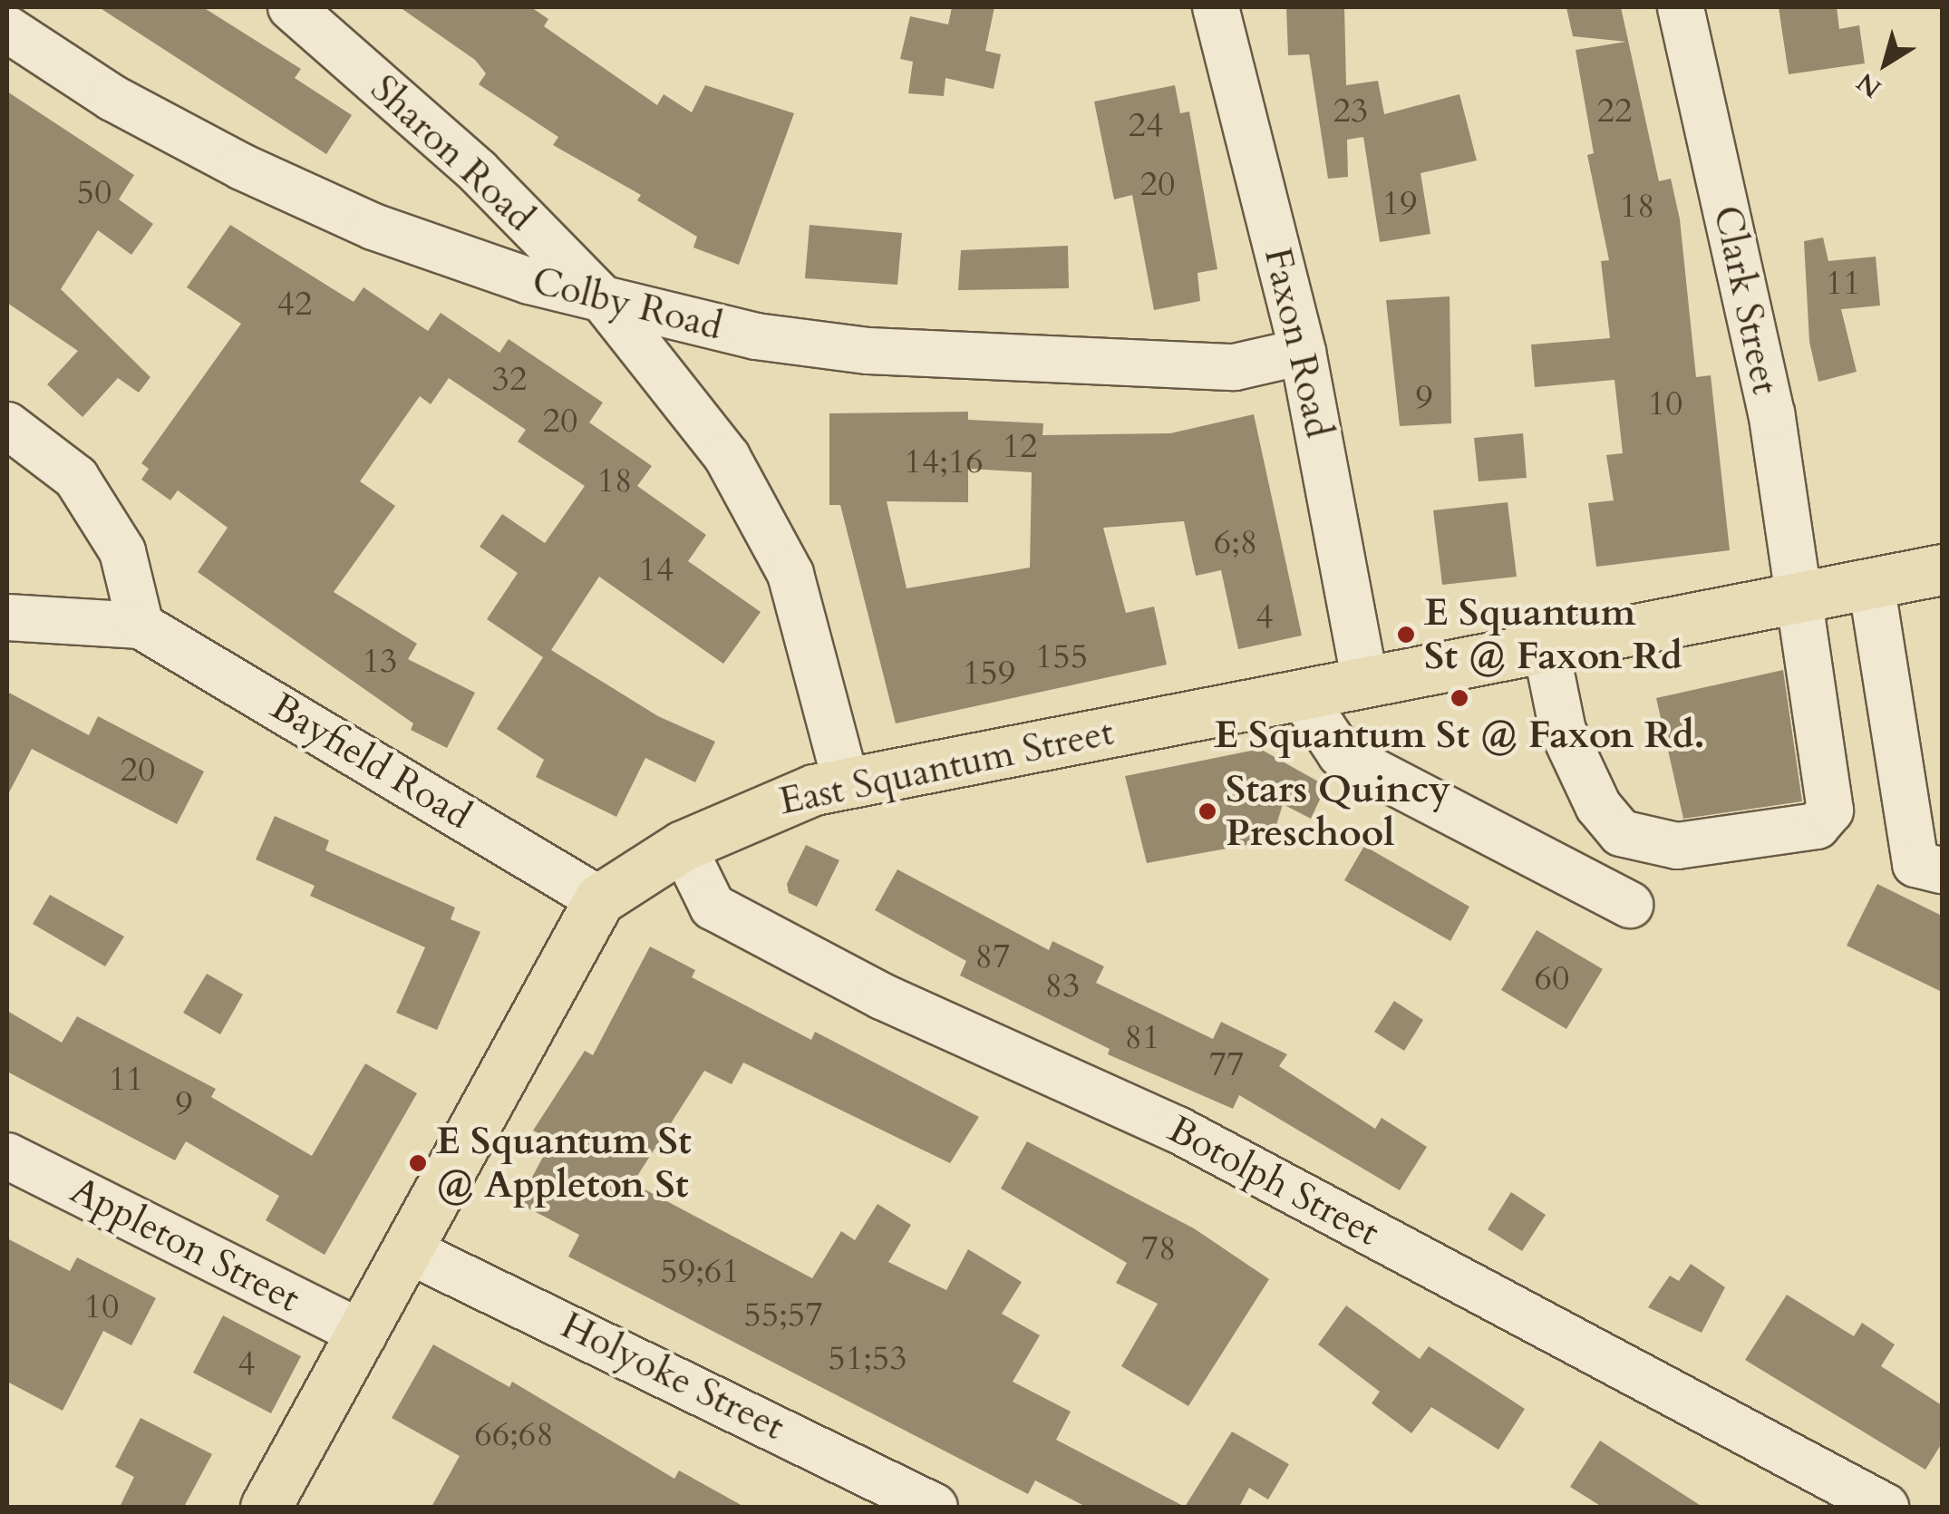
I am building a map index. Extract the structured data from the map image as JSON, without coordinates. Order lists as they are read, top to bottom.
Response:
{
  "streets": {
    "main road": ["East Squantum Street"],
    "street": [
      "Sharon Road",
      "Clark Street",
      "Colby Road",
      "Faxon Road",
      "Bayfield Road",
      "Botolph Street",
      "Appleton Street",
      "Holyoke Street"
    ]
  },
  "crossings": [
    ["Sharon Road", "Colby Road"],
    ["Sharon Road", "East Squantum Street"],
    ["Clark Street", "East Squantum Street"],
    ["Colby Road", "Faxon Road"],
    ["Faxon Road", "East Squantum Street"],
    ["Bayfield Road", "East Squantum Street"],
    ["East Squantum Street", "Botolph Street"],
    ["East Squantum Street", "Appleton Street"],
    ["East Squantum Street", "Holyoke Street"]
  ],
  "places": [
    "E Squantum St @ Faxon Rd",
    "E Squantum St @ Faxon Rd.",
    "Stars Quincy Preschool",
    "E Squantum St @ Appleton St"
  ],
  "house_numbers": [
    "23",
    "22",
    "24",
    "20",
    "50",
    "19",
    "18",
    "11",
    "42",
    "32",
    "9",
    "10",
    "20",
    "12",
    "14;16",
    "18",
    "6;8",
    "14",
    "4",
    "155",
    "13",
    "159",
    "20",
    "87",
    "60",
    "83",
    "81",
    "77",
    "11",
    "9",
    "78",
    "59;61",
    "10",
    "55;57",
    "51;53",
    "4",
    "66;68"
  ],
  "north": "bottom left"
}
